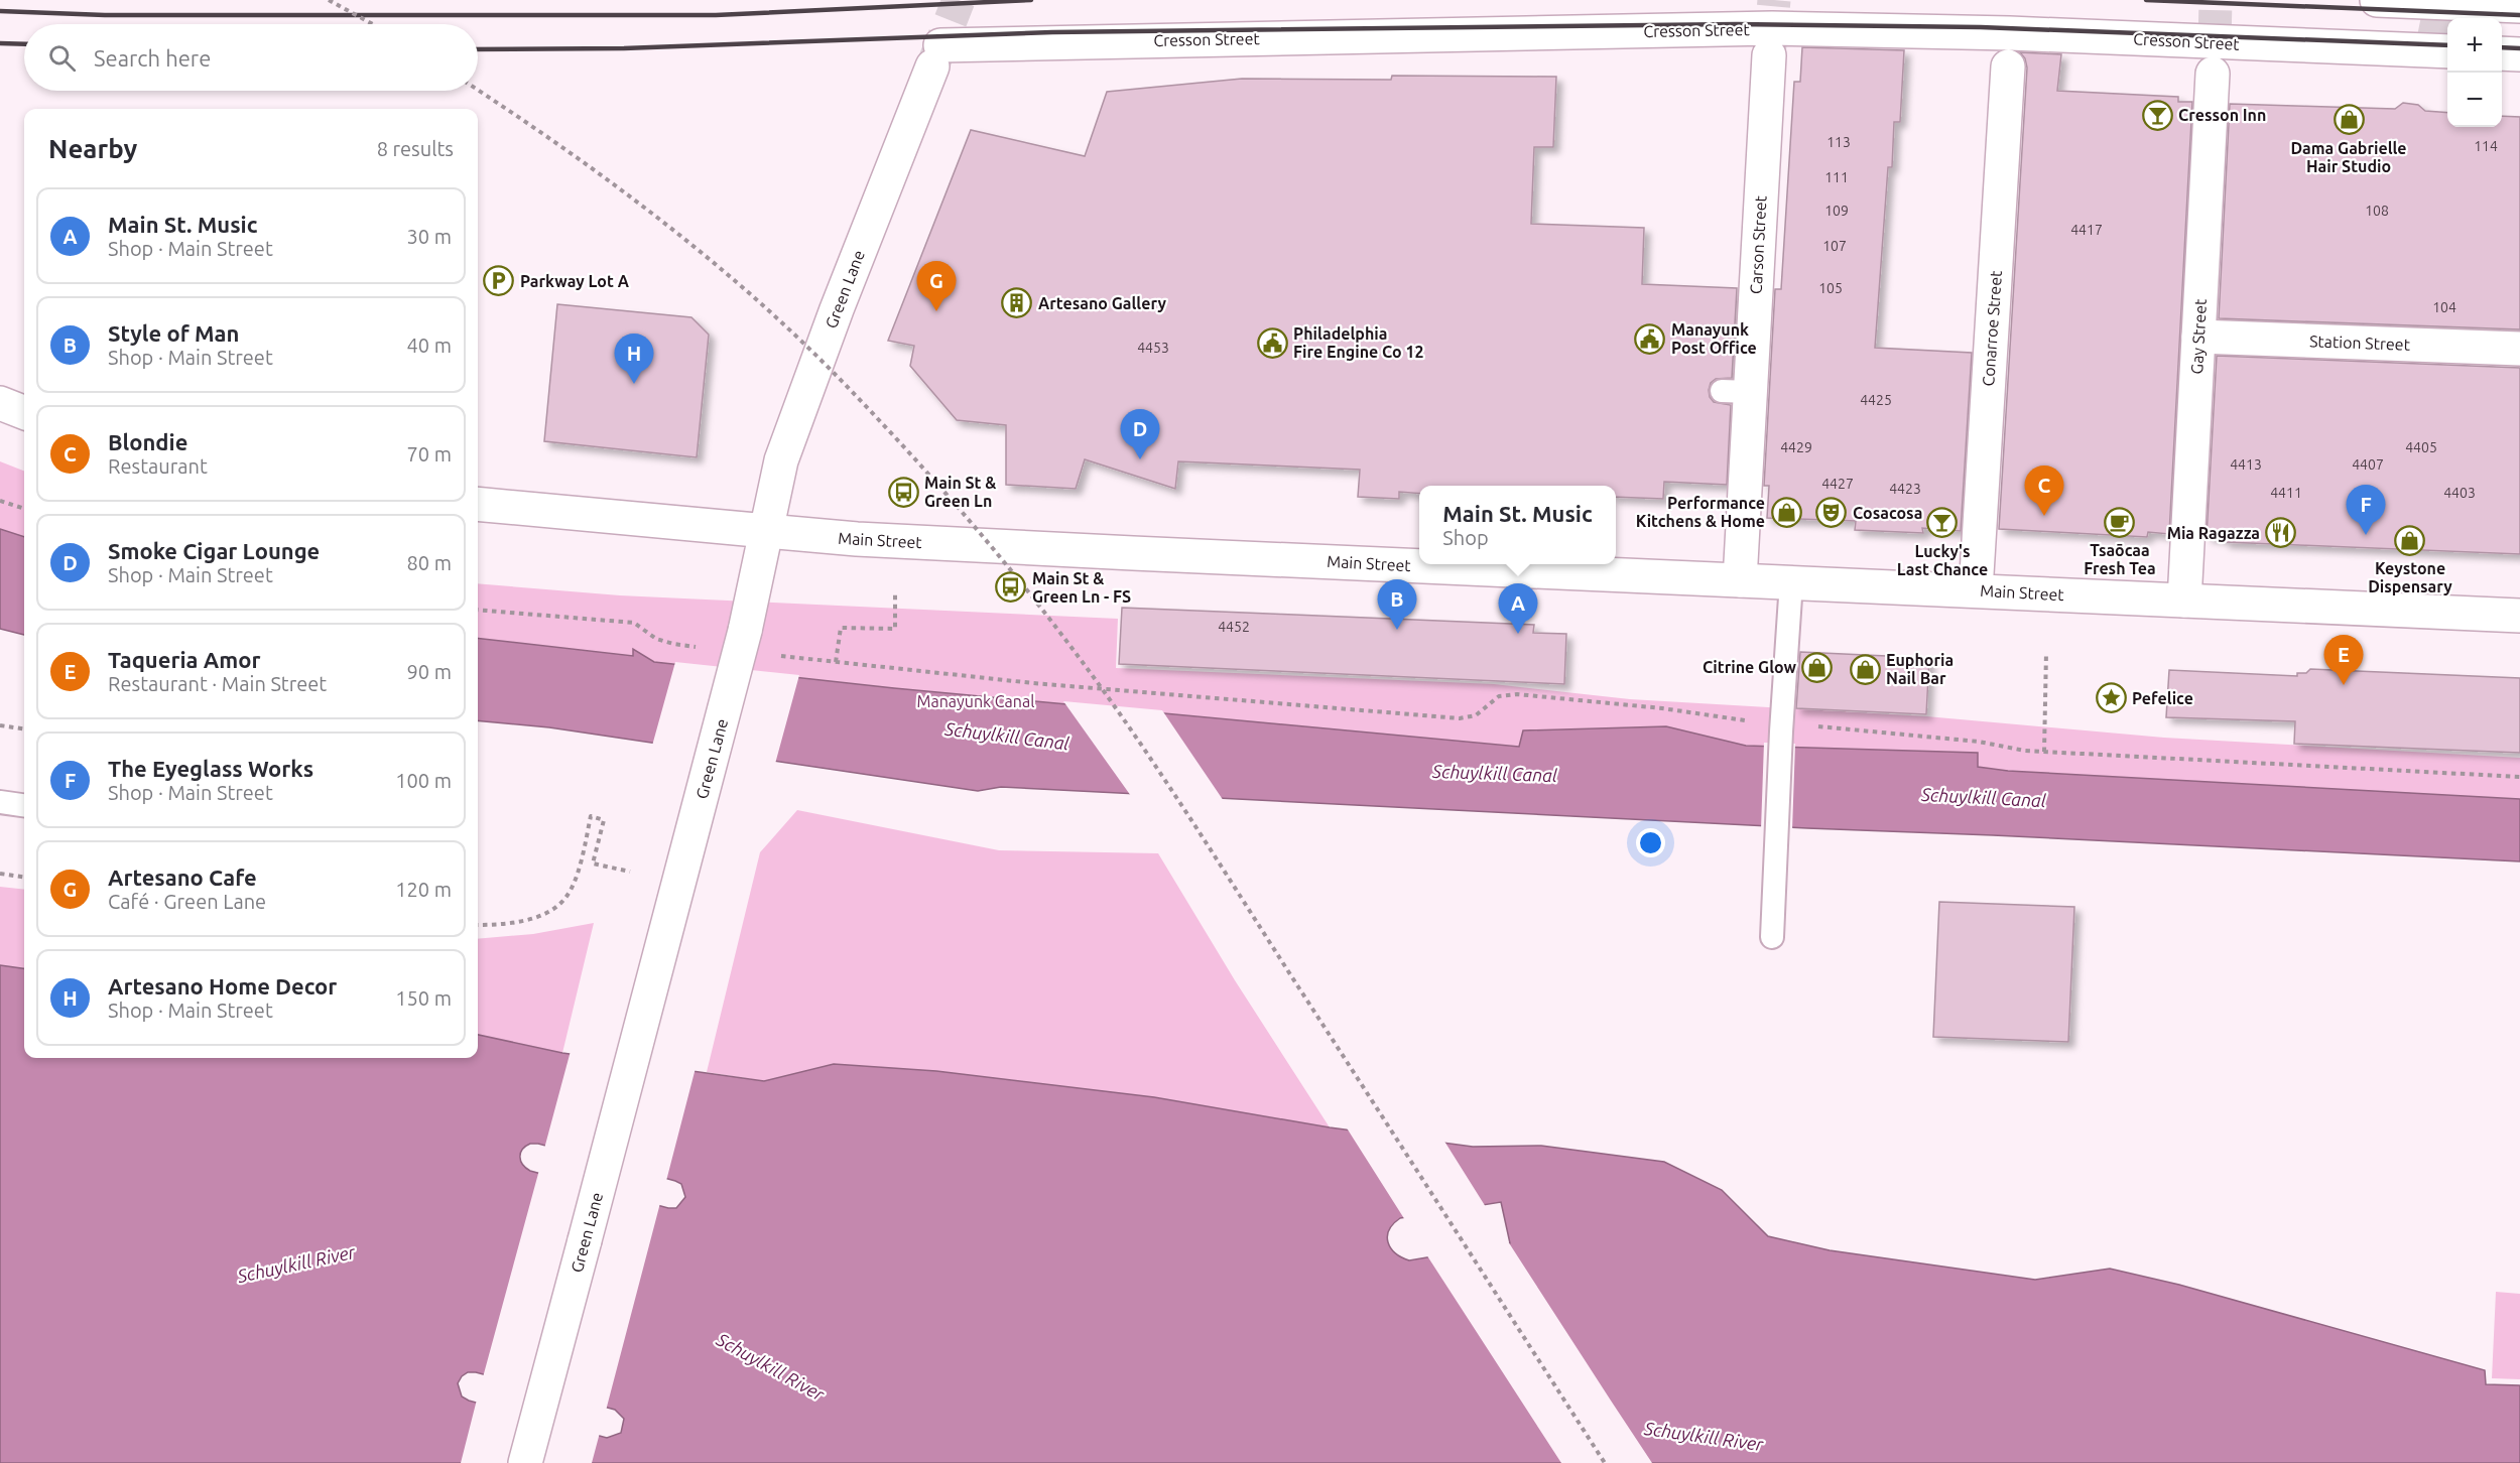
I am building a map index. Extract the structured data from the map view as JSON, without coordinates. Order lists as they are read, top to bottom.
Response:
{
  "streets": {
    "street": [
      "Cresson Street",
      "Carson Street",
      "Green Lane",
      "Conarroe Street",
      "Gay Street",
      "Station Street",
      "Main Street"
    ]
  },
  "crossings": [
    ["Cresson Street", "Green Lane"],
    ["Carson Street", "Main Street"],
    ["Green Lane", "Main Street"],
    ["Conarroe Street", "Main Street"],
    ["Gay Street", "Station Street"],
    ["Gay Street", "Main Street"]
  ],
  "water": ["Schuylkill Canal", "Schuylkill River"],
  "parks": ["Manayunk Canal"],
  "places": {
    "bar": ["Cresson Inn", "Lucky's Last Chance"],
    "shop": [
      "Dama Gabrielle Hair Studio",
      "Performance Kitchens & Home",
      "Keystone Dispensary",
      "Citrine Glow",
      "Euphoria Nail Bar"
    ],
    "parking": ["Parkway Lot A"],
    "building": ["Artesano Gallery"],
    "public building": ["Manayunk Post Office", "Philadelphia Fire Engine Co 12"],
    "bus stop": ["Main St & Green Ln", "Main St & Green Ln - FS"],
    "theatre": ["Cosacosa"],
    "cafe": ["Tsaōcaa Fresh Tea"],
    "restaurant": ["Mia Ragazza"],
    "place": ["Pefelice"]
  },
  "house_numbers": [
    "113",
    "114",
    "111",
    "109",
    "108",
    "4417",
    "107",
    "105",
    "104",
    "4453",
    "4425",
    "4429",
    "4405",
    "4413",
    "4407",
    "4427",
    "4423",
    "4411",
    "4403",
    "4452"
  ],
  "page": {
    "map_buttons": ["+", "−"],
    "search": "Search here",
    "heading": ["Nearby", "8 results"],
    "list": [
      {
        "mark": "A",
        "name": "Main St. Music",
        "note": "Shop · Main Street",
        "value": "30 m"
      },
      {
        "mark": "B",
        "name": "Style of Man",
        "note": "Shop · Main Street",
        "value": "40 m"
      },
      {
        "mark": "C",
        "name": "Blondie",
        "note": "Restaurant",
        "value": "70 m"
      },
      {
        "mark": "D",
        "name": "Smoke Cigar Lounge",
        "note": "Shop · Main Street",
        "value": "80 m"
      },
      {
        "mark": "E",
        "name": "Taqueria Amor",
        "note": "Restaurant · Main Street",
        "value": "90 m"
      },
      {
        "mark": "F",
        "name": "The Eyeglass Works",
        "note": "Shop · Main Street",
        "value": "100 m"
      },
      {
        "mark": "G",
        "name": "Artesano Cafe",
        "note": "Café · Green Lane",
        "value": "120 m"
      },
      {
        "mark": "H",
        "name": "Artesano Home Decor",
        "note": "Shop · Main Street",
        "value": "150 m"
      }
    ],
    "pins": [
      "G",
      "H",
      "D",
      "C",
      "F",
      "B",
      "A",
      "E"
    ],
    "popup": ["Main St. Music", "Shop"]
  }
}
